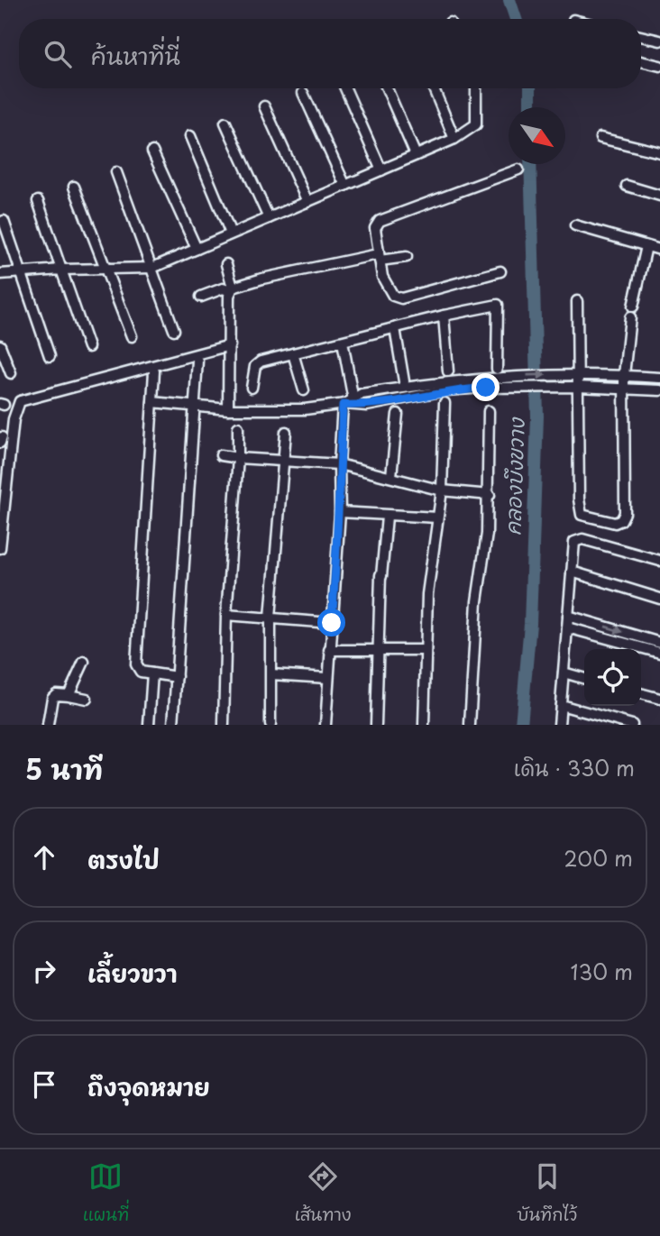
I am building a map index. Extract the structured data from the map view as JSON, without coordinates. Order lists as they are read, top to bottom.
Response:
{
  "water": ["คลองบึงขวาง"],
  "north": "bottom right",
  "page": {
    "search": "ค้นหาที่นี่",
    "heading": ["5 นาที", "เดิน · 330 m"],
    "list": [
      ["ตรงไป", "200 m"],
      ["เลี้ยวขวา", "130 m"],
      "ถึงจุดหมาย"
    ],
    "nav": ["แผนที่", "เส้นทาง", "บันทึกไว้"]
  }
}
